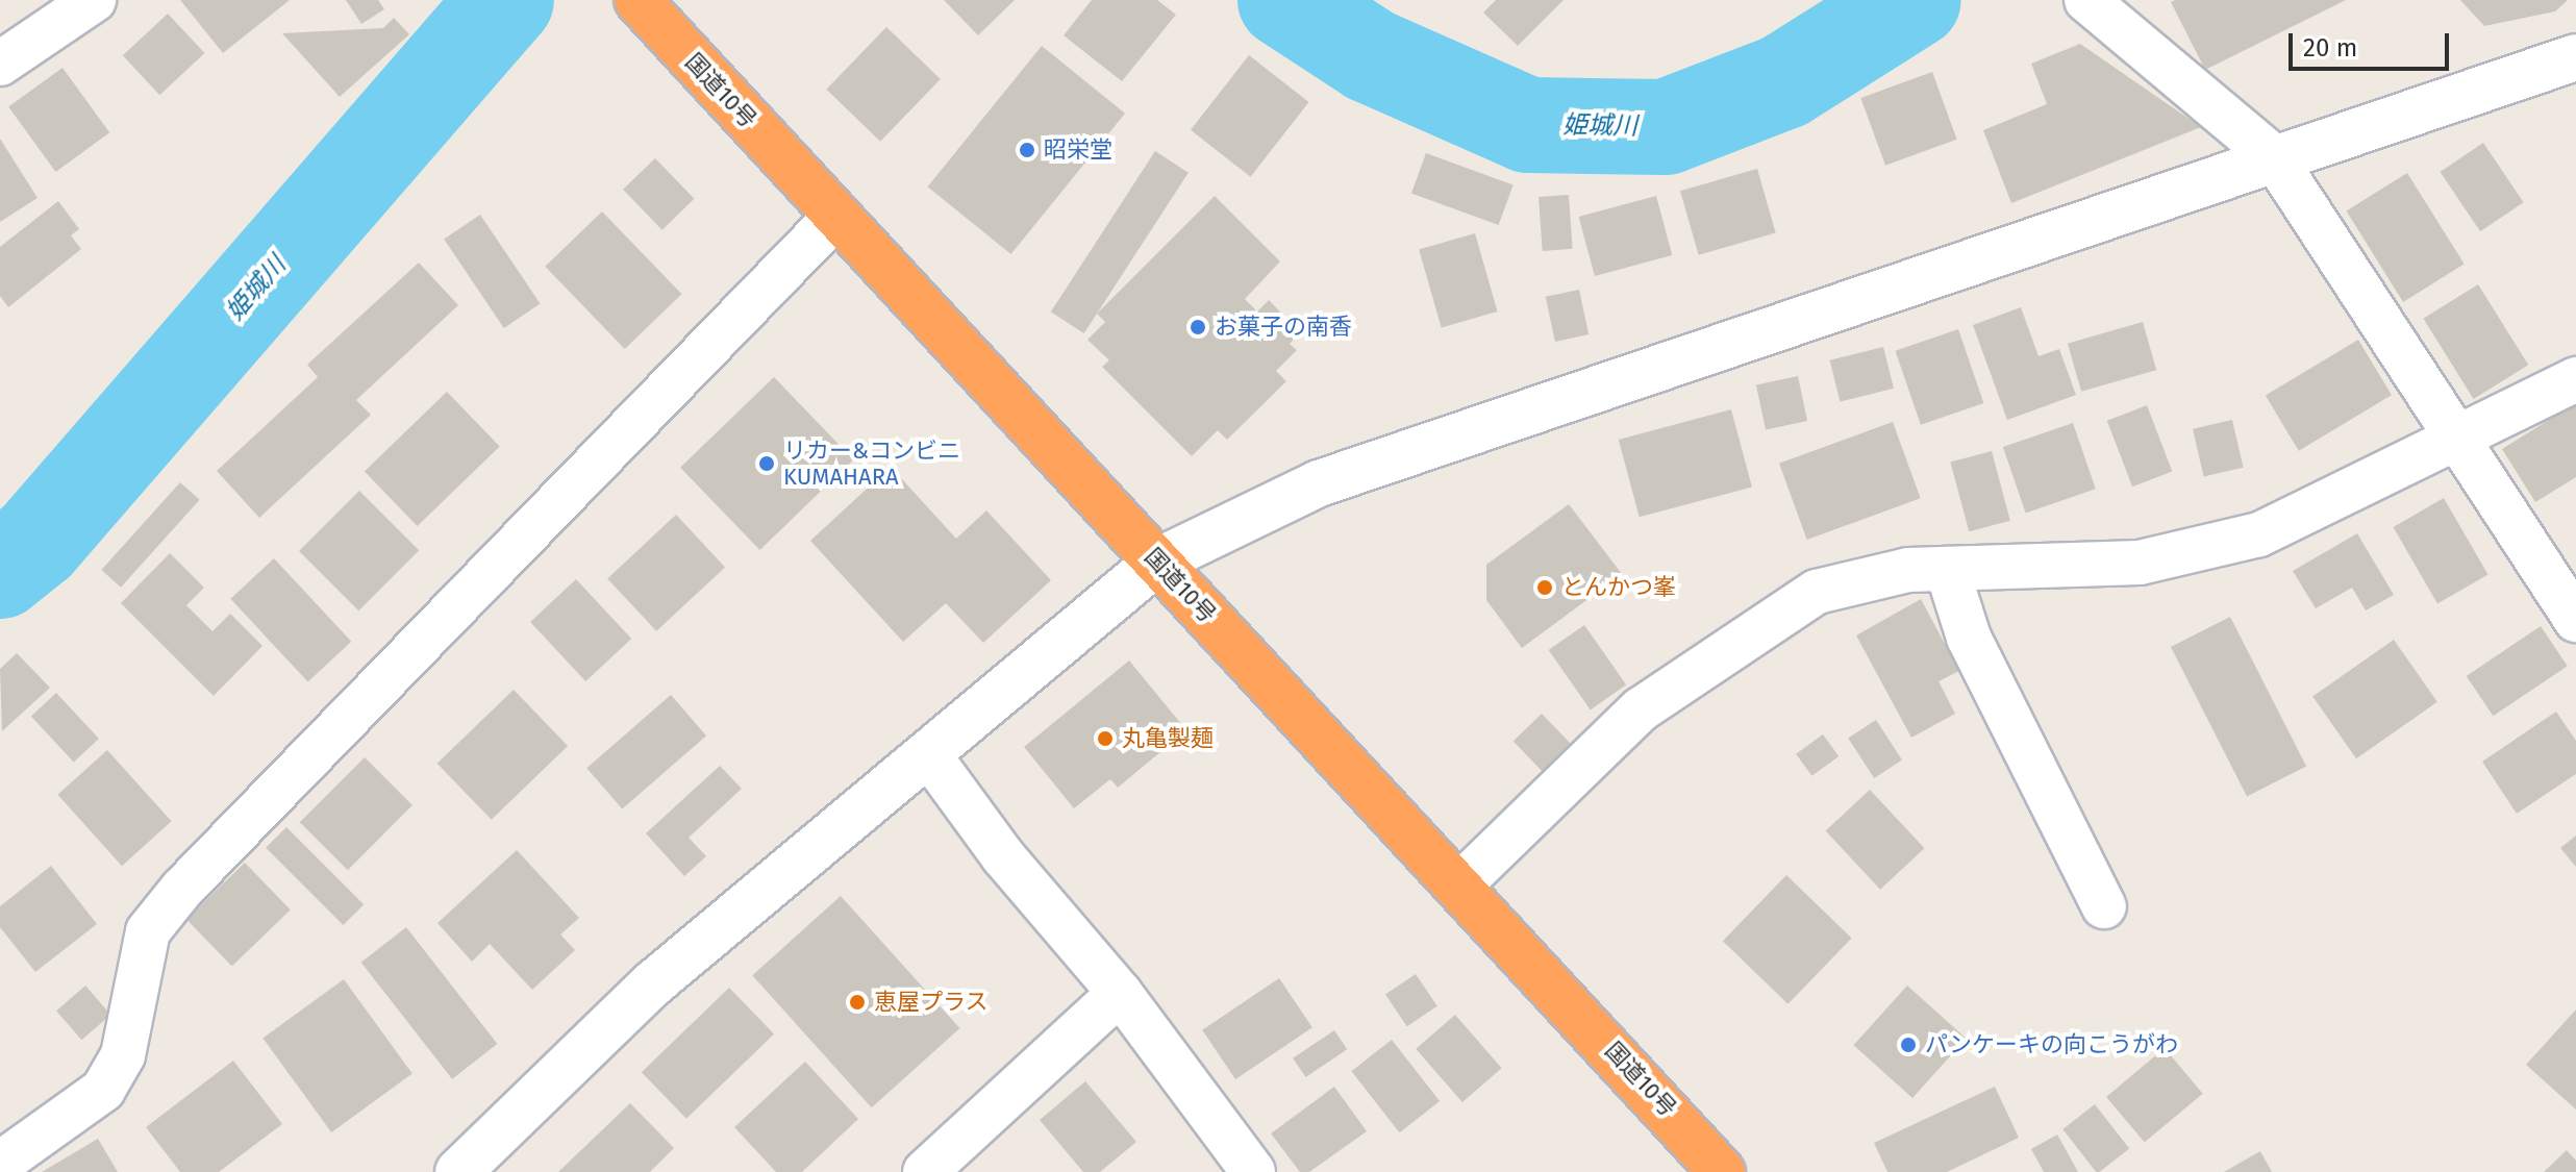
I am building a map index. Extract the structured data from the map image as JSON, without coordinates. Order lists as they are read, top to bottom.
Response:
{
  "streets": {
    "highway": ["国道10号"]
  },
  "water": ["姫城川"],
  "places": [
    "昭栄堂",
    "お菓子の南香",
    "リカー&コンビニ KUMAHARA",
    "とんかつ峯",
    "丸亀製麺",
    "恵屋プラス",
    "パンケーキの向こうがわ"
  ],
  "scale_bar": "20 m"
}
